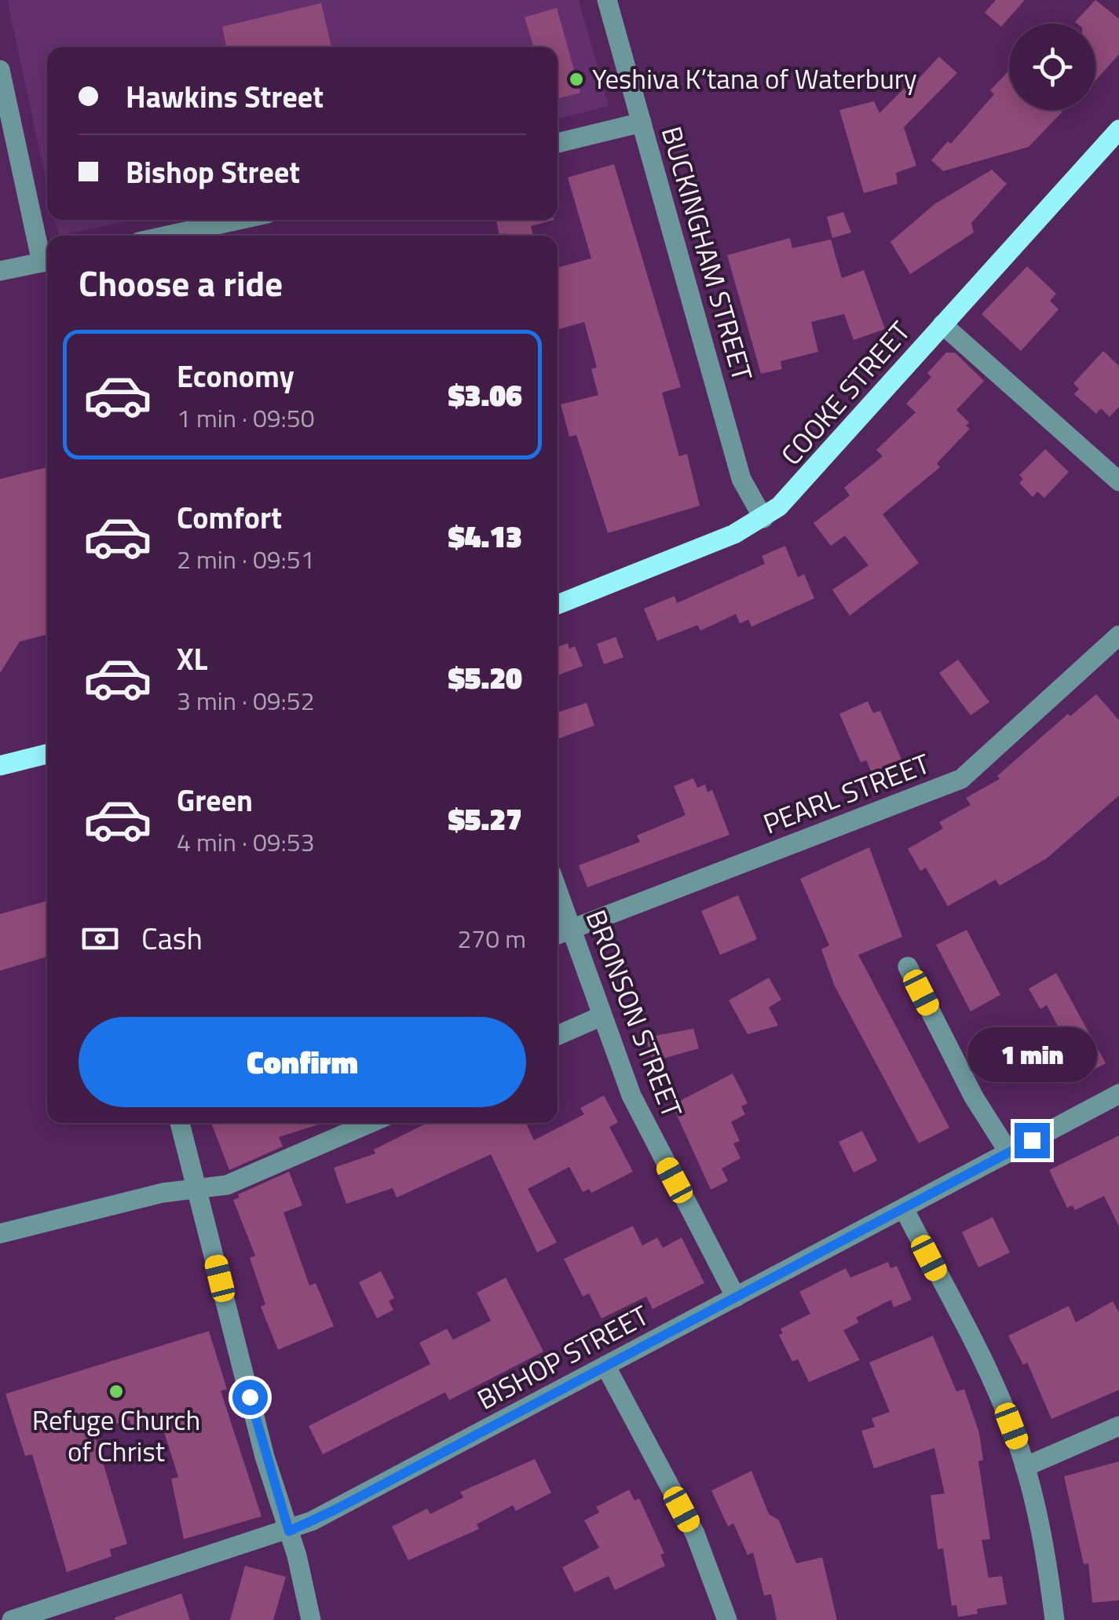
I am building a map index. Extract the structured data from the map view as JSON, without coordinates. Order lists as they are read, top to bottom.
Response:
{
  "streets": {
    "main road": ["COOKE STREET"],
    "street": [
      "BUCKINGHAM STREET",
      "PEARL STREET",
      "BRONSON STREET",
      "BISHOP STREET"
    ]
  },
  "crossings": [
    ["BUCKINGHAM STREET", "COOKE STREET"],
    ["PEARL STREET", "BRONSON STREET"],
    ["BRONSON STREET", "BISHOP STREET"]
  ],
  "places": ["Yeshiva K’tana of Waterbury", "Refuge Church of Christ"],
  "page": {
    "banner": ["Hawkins Street", "Bishop Street"],
    "heading": "Choose a ride",
    "list": [
      {
        "name": "Economy",
        "note": "1 min · 09:50",
        "value": "$3.06"
      },
      {
        "name": "Comfort",
        "note": "2 min · 09:51",
        "value": "$4.13"
      },
      {
        "name": "XL",
        "note": "3 min · 09:52",
        "value": "$5.20"
      },
      {
        "name": "Green",
        "note": "4 min · 09:53",
        "value": "$5.27"
      }
    ],
    "pay": ["Cash", "270 m"],
    "buttons": "Confirm",
    "bubble": "1 min"
  }
}
